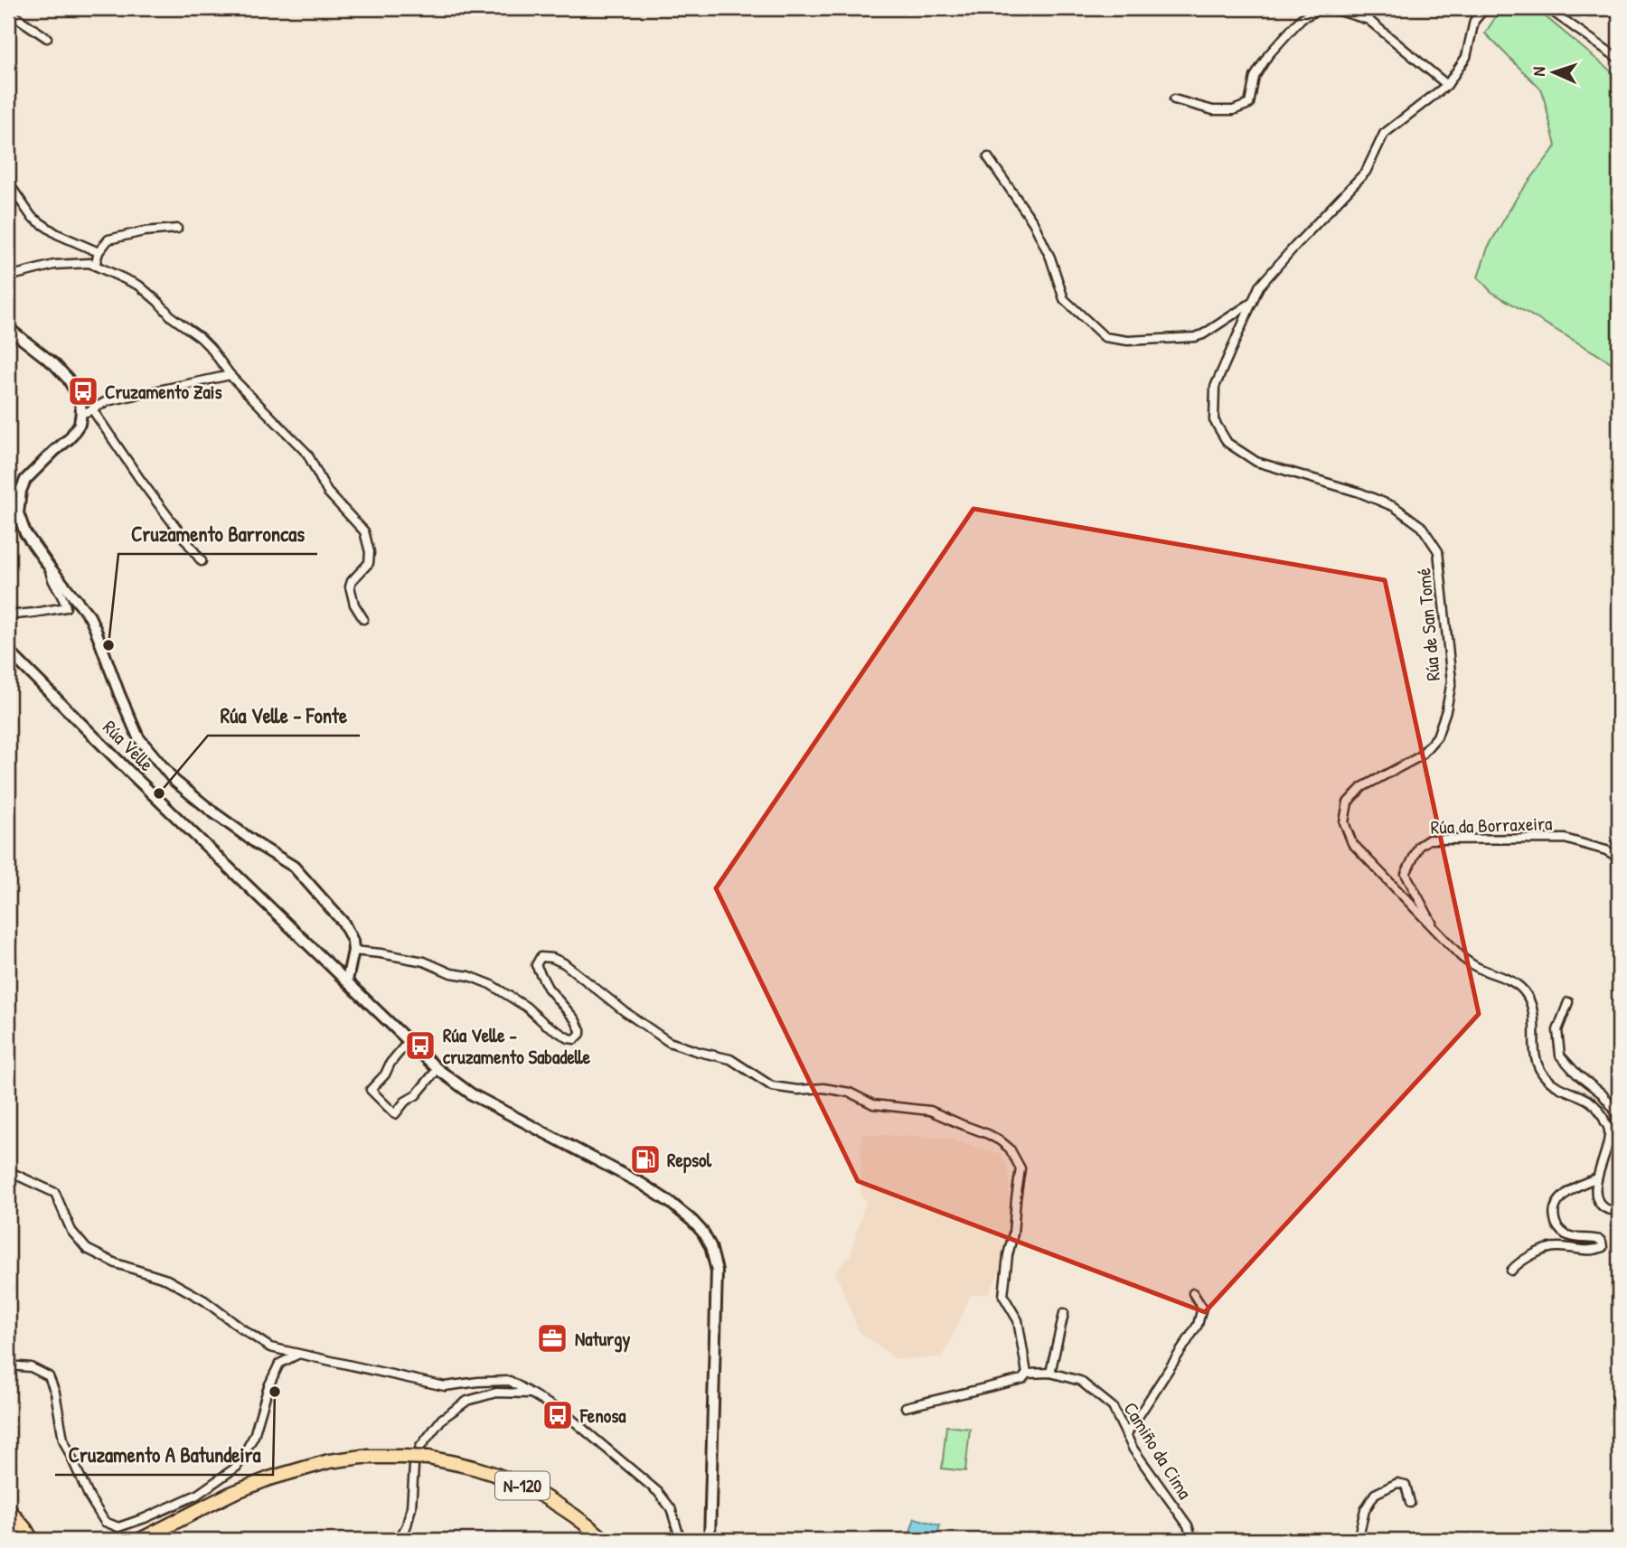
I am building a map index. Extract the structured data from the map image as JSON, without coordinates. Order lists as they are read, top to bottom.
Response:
{
  "streets": {
    "highway": ["N-120"],
    "street": [
      "Rúa de San Tomé",
      "Rúa Velle",
      "Rúa da Borraxeira",
      "Camiño da Cima"
    ]
  },
  "crossings": [
    ["Rúa de San Tomé", "Rúa da Borraxeira"]
  ],
  "places": {
    "bus stop": ["Cruzamento Zais", "Rúa Velle - cruzamento Sabadelle", "Fenosa"],
    "other": ["Cruzamento Barroncas", "Rúa Velle - Fonte", "Cruzamento A Batundeira"],
    "fuel station": ["Repsol"],
    "office": ["Naturgy"]
  },
  "north": "left"
}
